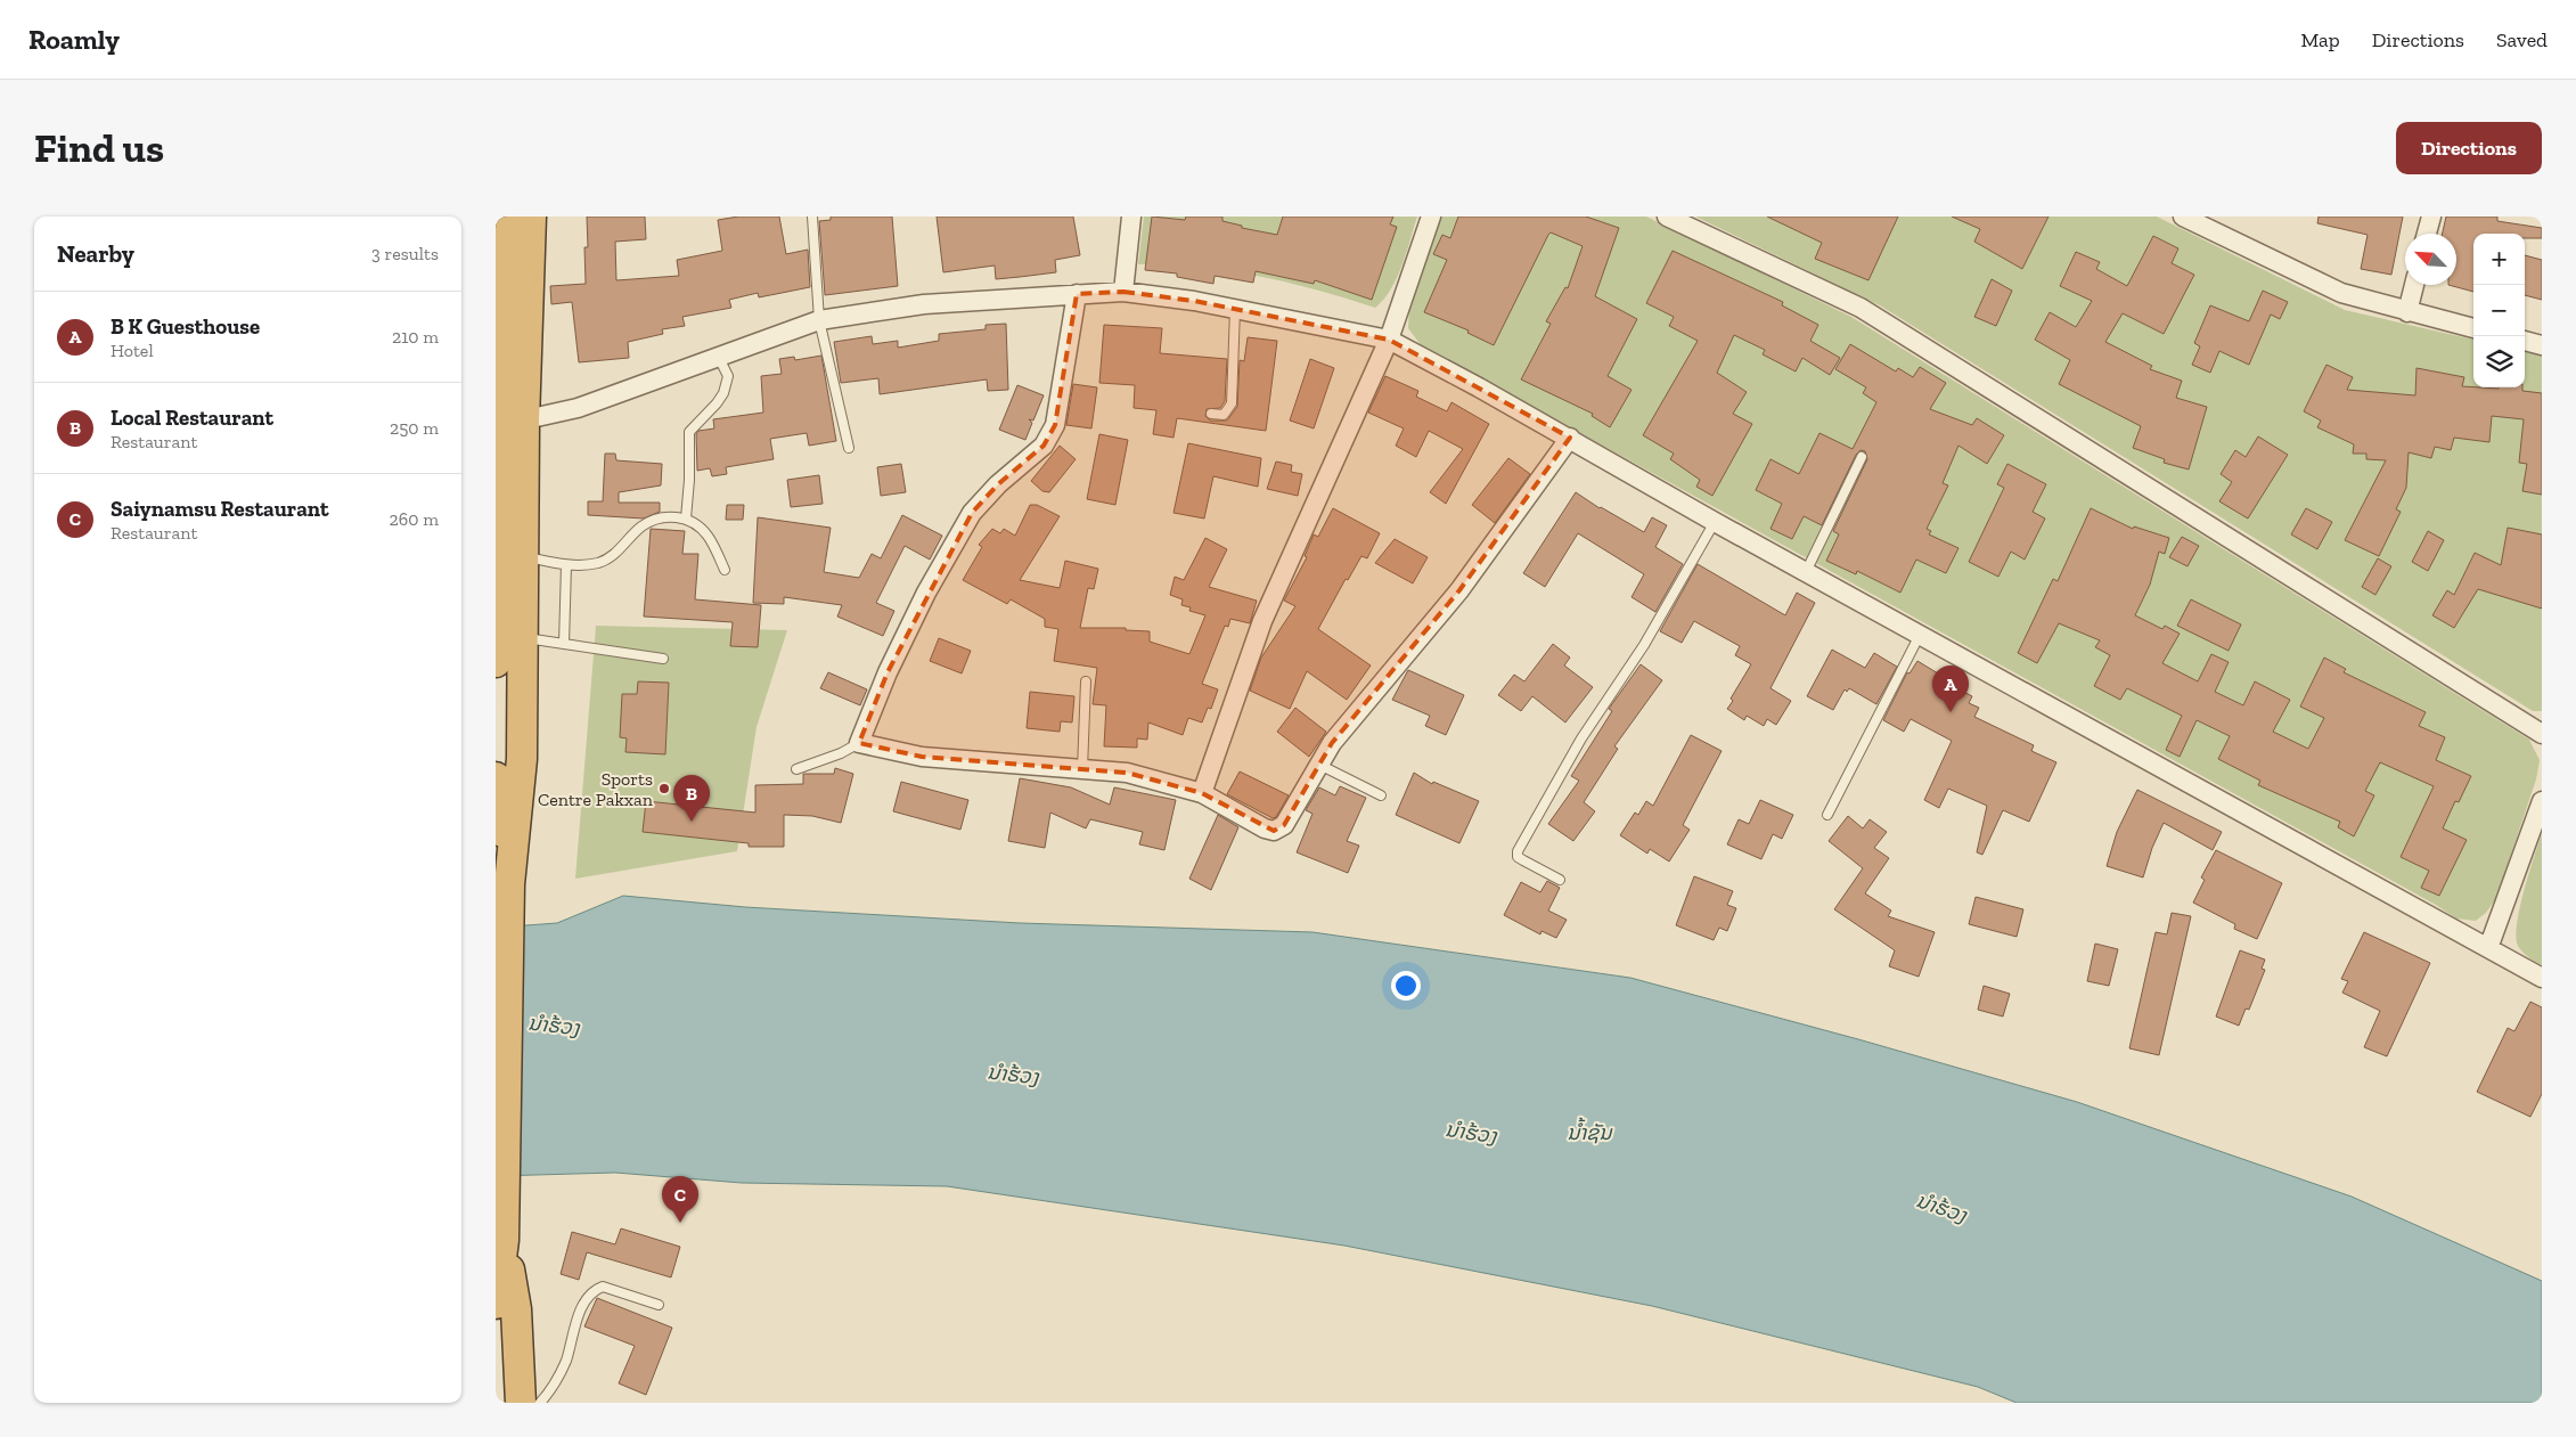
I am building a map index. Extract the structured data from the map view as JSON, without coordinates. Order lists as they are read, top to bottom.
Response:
{
  "water": ["ນຳ້ຮວງ", "ນ້ຳຊັນ"],
  "places": ["Sports Centre Pakxan"],
  "north": "top left",
  "page": {
    "header": "Roamly",
    "nav": ["Map", "Directions", "Saved"],
    "buttons": "Directions",
    "title": "Find us",
    "heading": ["Nearby", "3 results"],
    "map_buttons": ["+", "−"],
    "list": [
      {
        "mark": "A",
        "name": "B K Guesthouse",
        "note": "Hotel",
        "value": "210 m"
      },
      {
        "mark": "B",
        "name": "Local Restaurant",
        "note": "Restaurant",
        "value": "250 m"
      },
      {
        "mark": "C",
        "name": "Saiynamsu Restaurant",
        "note": "Restaurant",
        "value": "260 m"
      }
    ],
    "pins": ["A", "B", "C"]
  }
}
